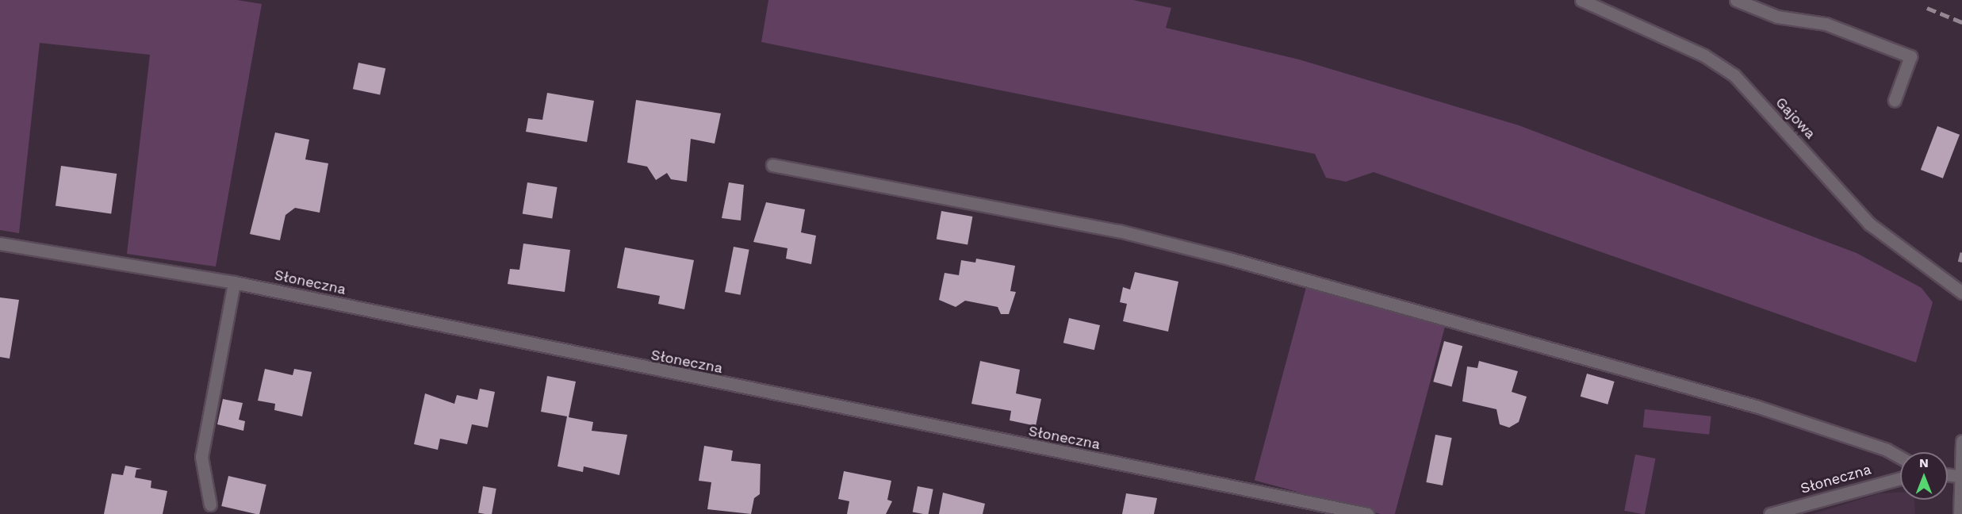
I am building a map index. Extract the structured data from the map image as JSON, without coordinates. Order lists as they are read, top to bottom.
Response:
{
  "streets": {
    "street": ["Gajowa", "Słoneczna"]
  },
  "north": "top"
}
